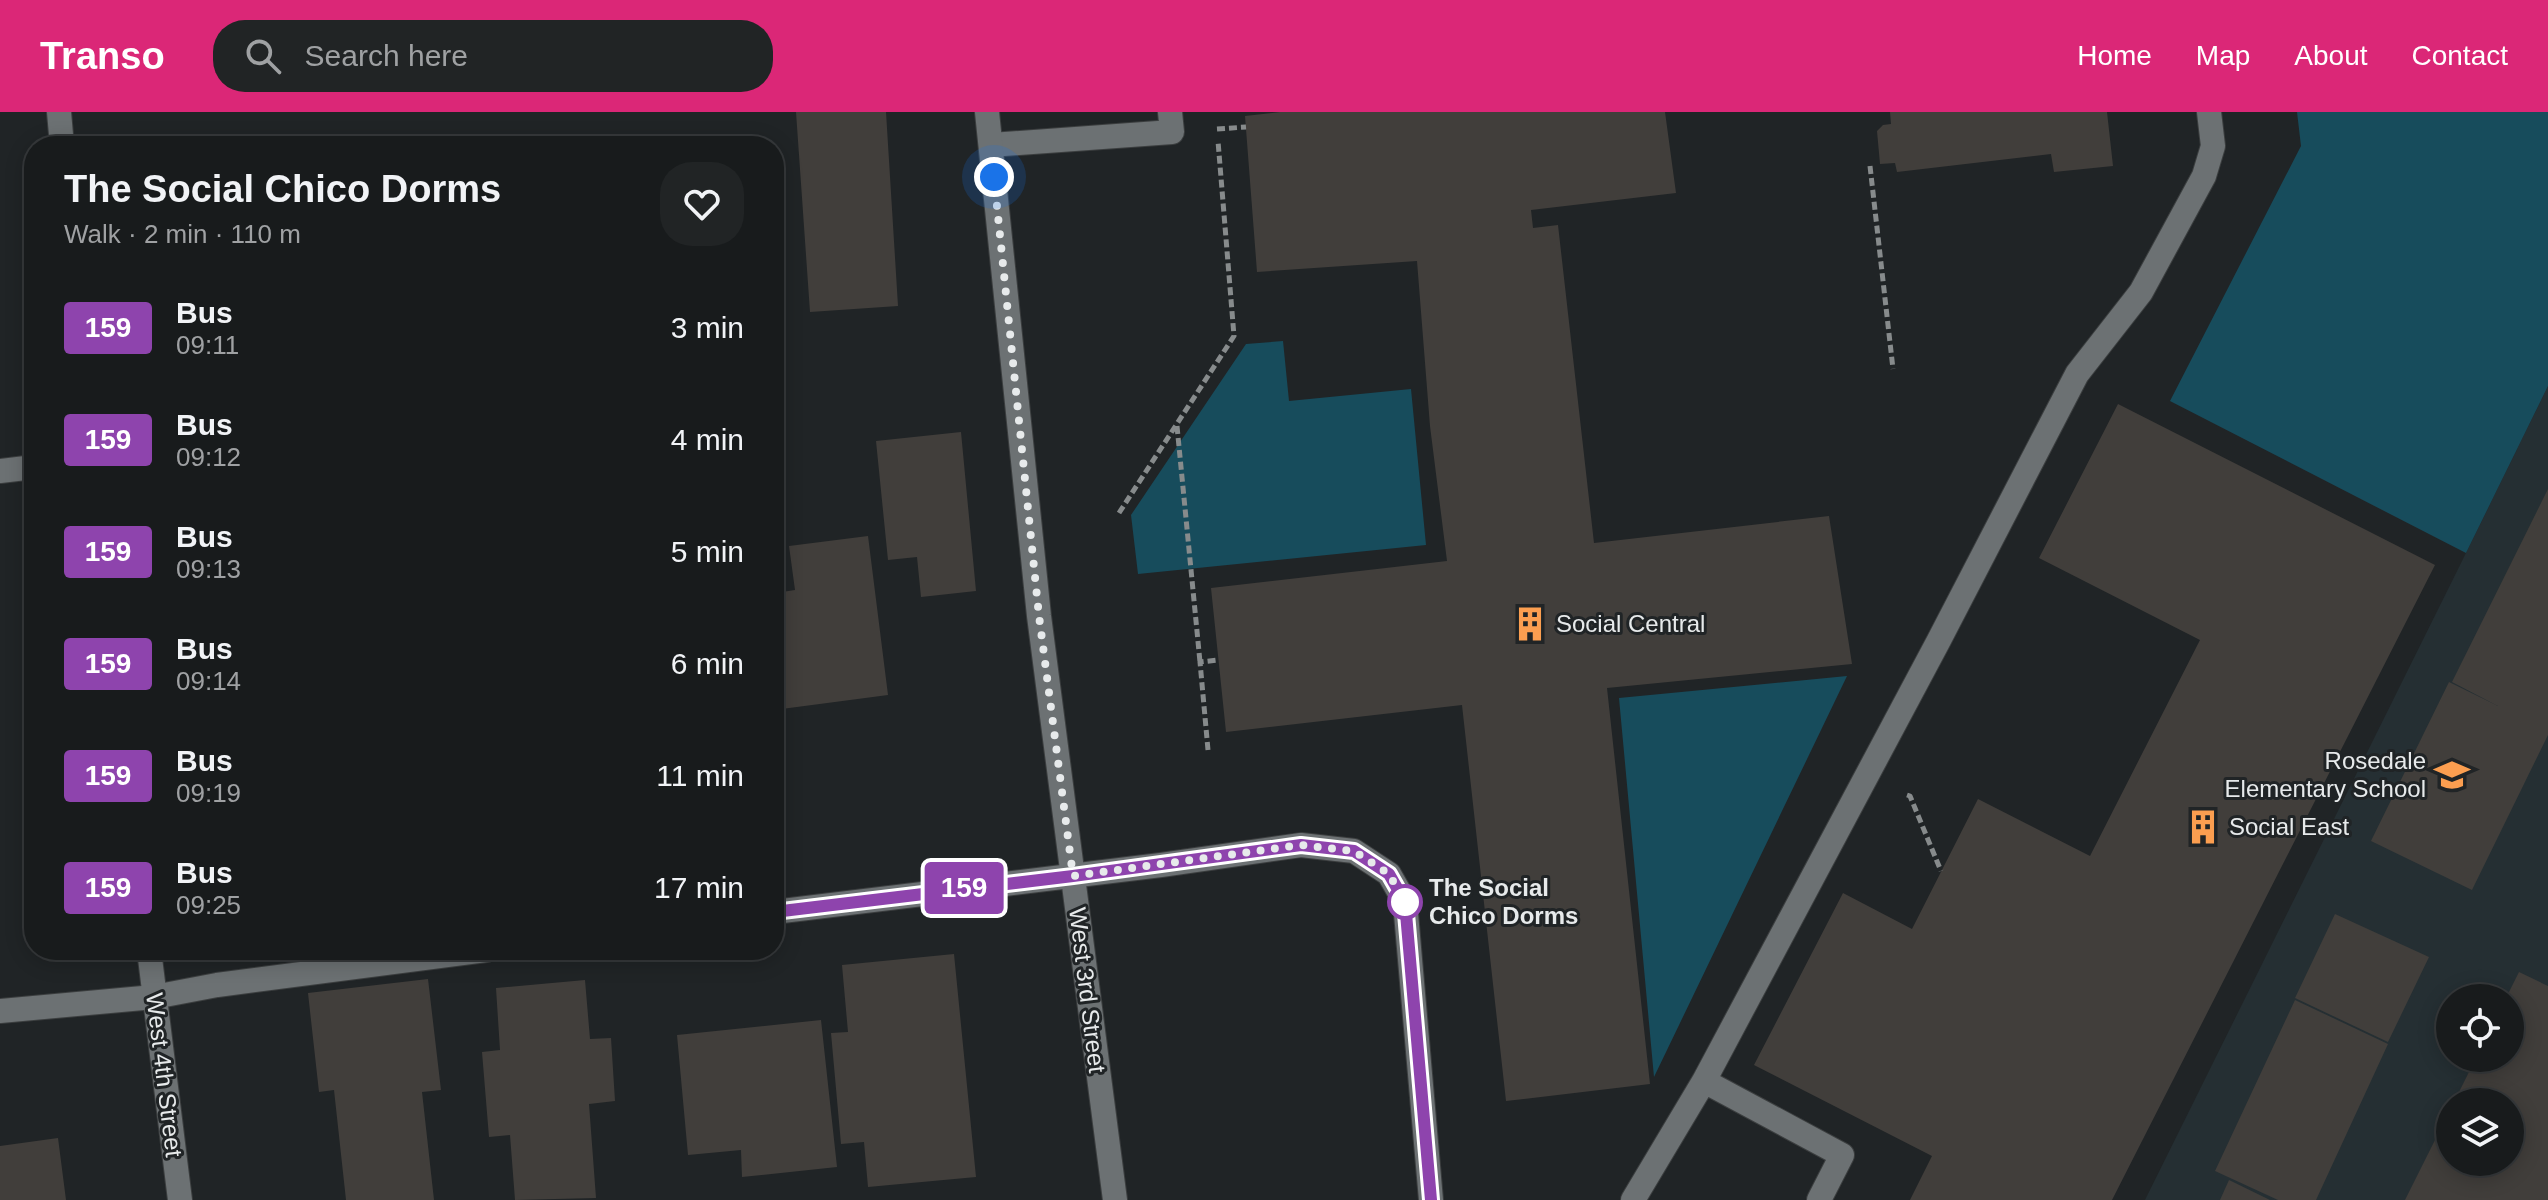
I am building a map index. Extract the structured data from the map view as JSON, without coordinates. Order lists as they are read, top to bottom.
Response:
{
  "streets": {
    "street": ["West 3rd Street", "West 4th Street"]
  },
  "places": {
    "building": ["Social Central", "Social East"],
    "school or university": ["Rosedale Elementary School"],
    "other": ["The Social Chico Dorms"]
  },
  "lines": ["bus line 159"],
  "page": {
    "header": "Transo",
    "search": "Search here",
    "nav": [
      "Home",
      "Map",
      "About",
      "Contact"
    ],
    "on_map": "159",
    "heading": ["The Social Chico Dorms", "Walk · 2 min · 110 m"],
    "list": [
      {
        "mark": "159",
        "name": "Bus",
        "note": "09:11",
        "value": "3 min"
      },
      {
        "mark": "159",
        "name": "Bus",
        "note": "09:12",
        "value": "4 min"
      },
      {
        "mark": "159",
        "name": "Bus",
        "note": "09:13",
        "value": "5 min"
      },
      {
        "mark": "159",
        "name": "Bus",
        "note": "09:14",
        "value": "6 min"
      },
      {
        "mark": "159",
        "name": "Bus",
        "note": "09:19",
        "value": "11 min"
      },
      {
        "mark": "159",
        "name": "Bus",
        "note": "09:25",
        "value": "17 min"
      }
    ]
  }
}
